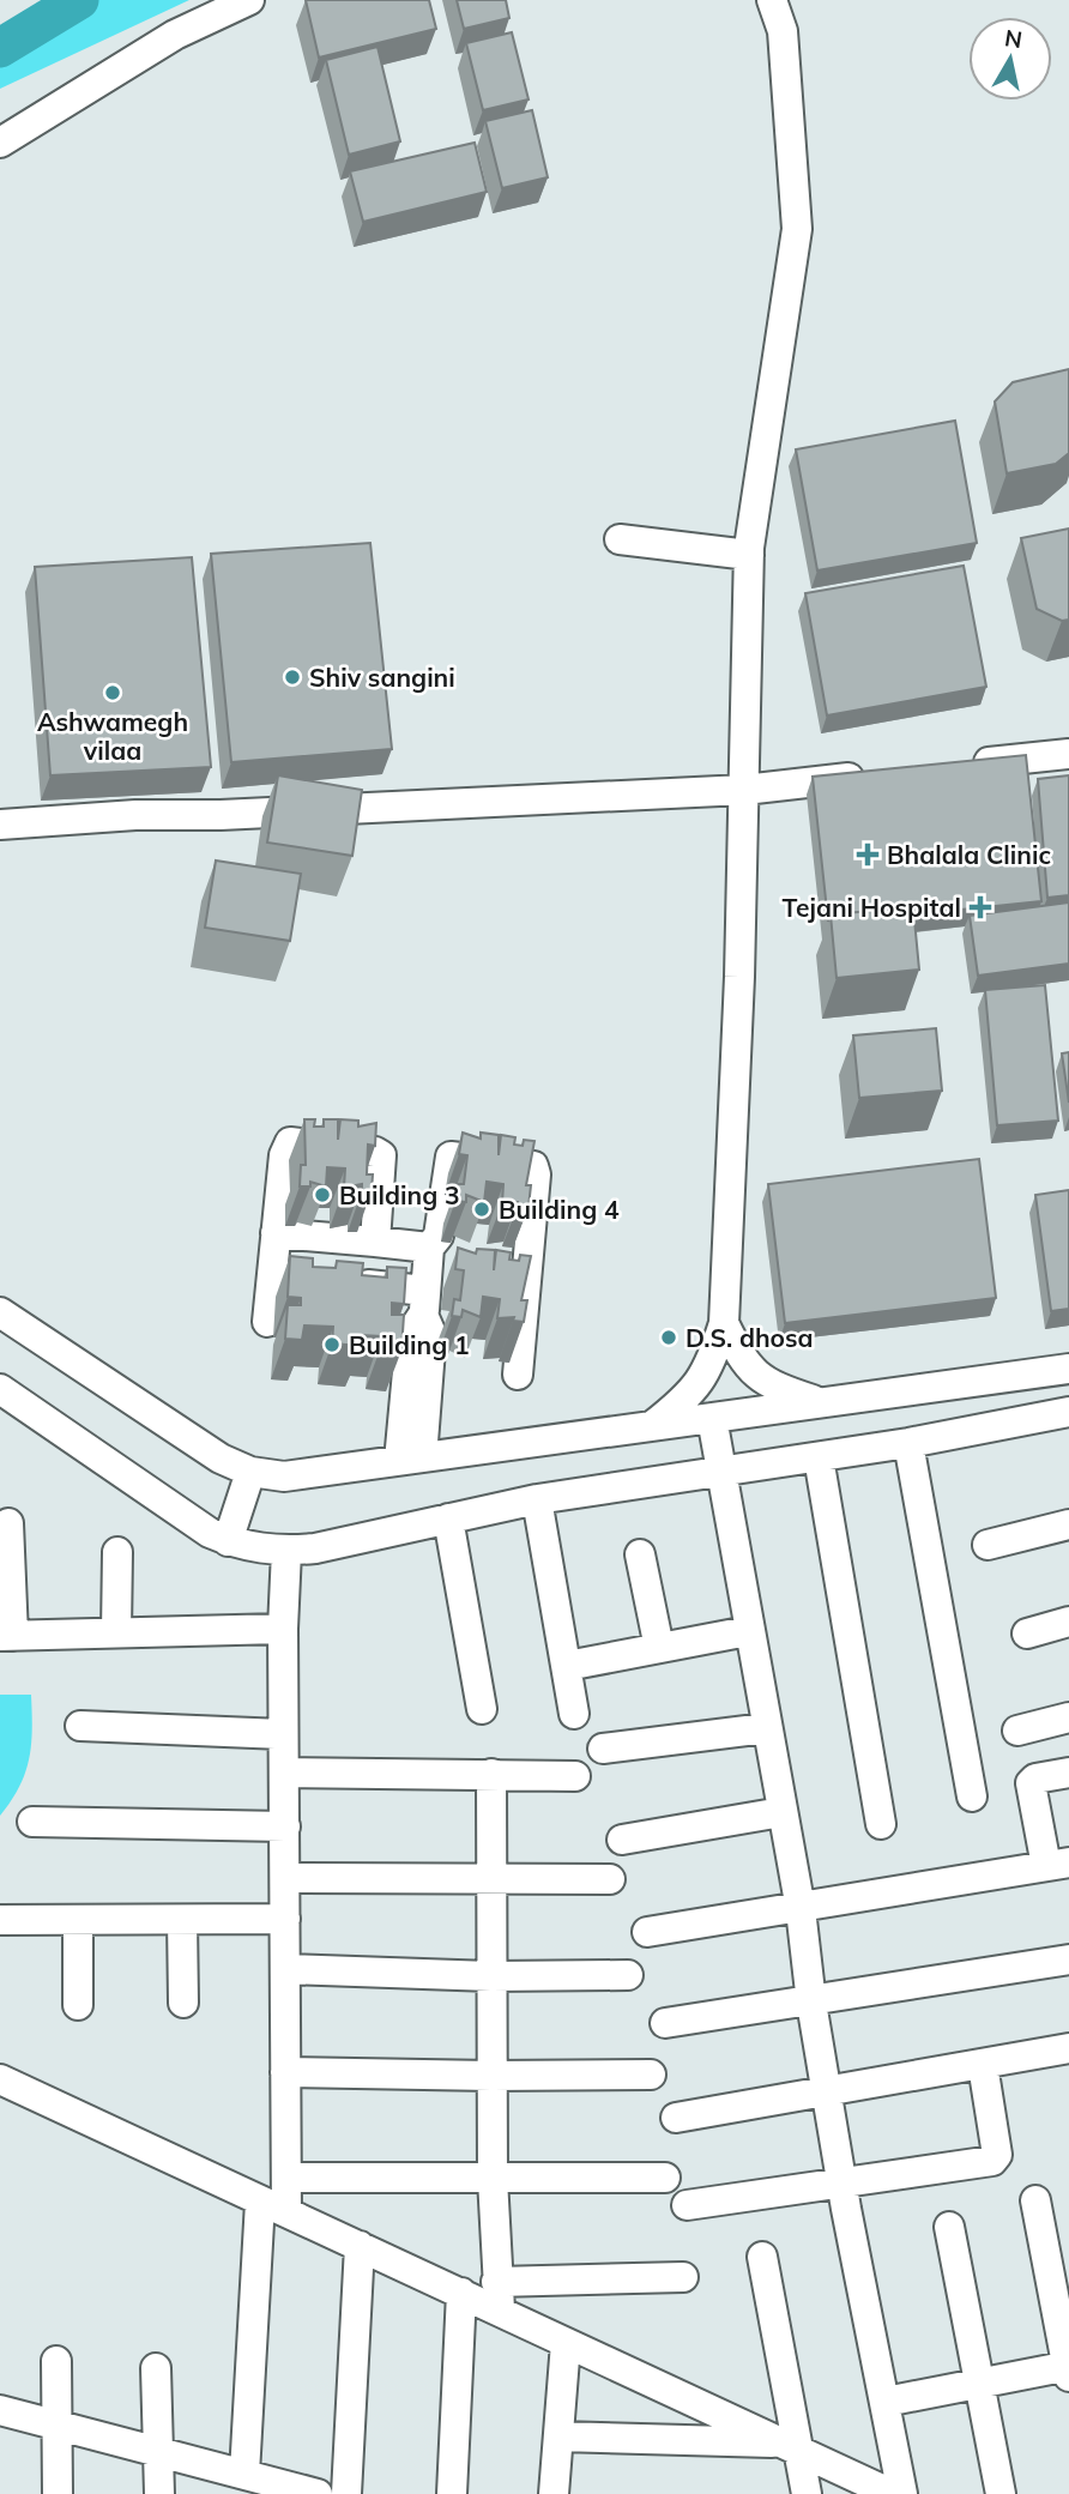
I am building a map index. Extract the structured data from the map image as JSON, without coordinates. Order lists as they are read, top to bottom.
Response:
{
  "places": {
    "other": [
      "Shiv sangini",
      "Ashwamegh vilaa",
      "Building 3",
      "Building 4",
      "D.S. dhosa",
      "Building 1"
    ],
    "health": ["Bhalala Clinic", "Tejani Hospital"]
  },
  "north": "top"
}
